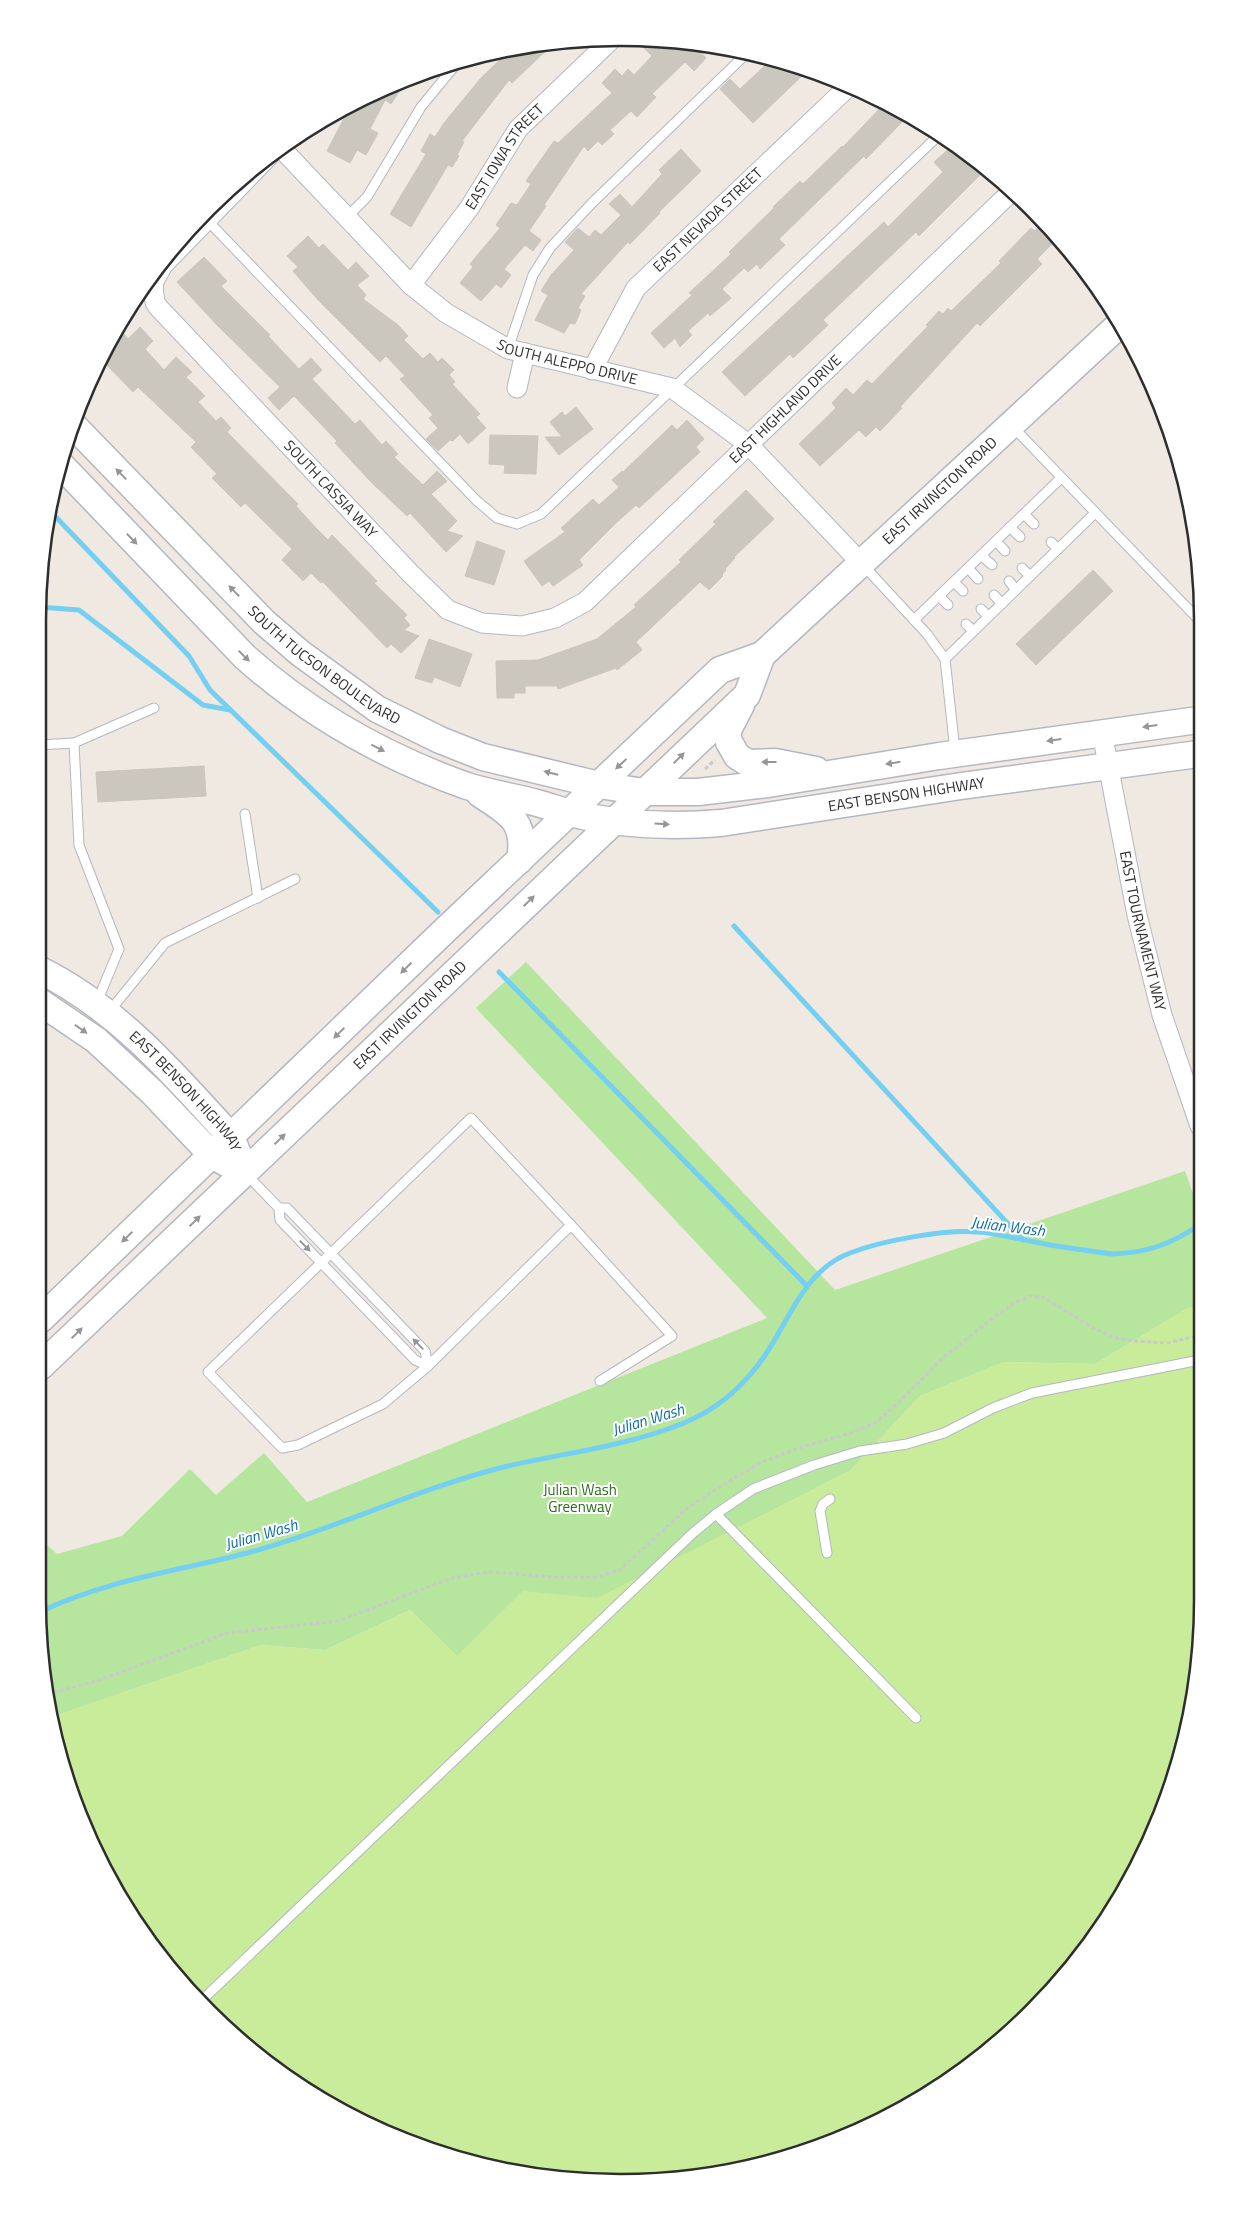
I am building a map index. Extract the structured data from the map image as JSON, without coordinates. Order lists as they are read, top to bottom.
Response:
{
  "streets": {
    "main road": ["EAST IRVINGTON ROAD", "SOUTH TUCSON BOULEVARD", "EAST BENSON HIGHWAY"],
    "street": [
      "EAST IOWA STREET",
      "EAST NEVADA STREET",
      "SOUTH ALEPPO DRIVE",
      "EAST HIGHLAND DRIVE",
      "SOUTH CASSIA WAY",
      "EAST TOURNAMENT WAY"
    ]
  },
  "crossings": [
    ["EAST IOWA STREET", "SOUTH ALEPPO DRIVE"],
    ["EAST NEVADA STREET", "SOUTH ALEPPO DRIVE"],
    ["SOUTH ALEPPO DRIVE", "EAST HIGHLAND DRIVE"],
    ["SOUTH ALEPPO DRIVE", "EAST IRVINGTON ROAD"],
    ["EAST HIGHLAND DRIVE", "SOUTH CASSIA WAY"],
    ["EAST IRVINGTON ROAD", "SOUTH TUCSON BOULEVARD"],
    ["EAST IRVINGTON ROAD", "EAST BENSON HIGHWAY"],
    ["EAST BENSON HIGHWAY", "EAST TOURNAMENT WAY"]
  ],
  "water": ["Julian Wash"],
  "parks": ["Julian Wash Greenway"]
}
